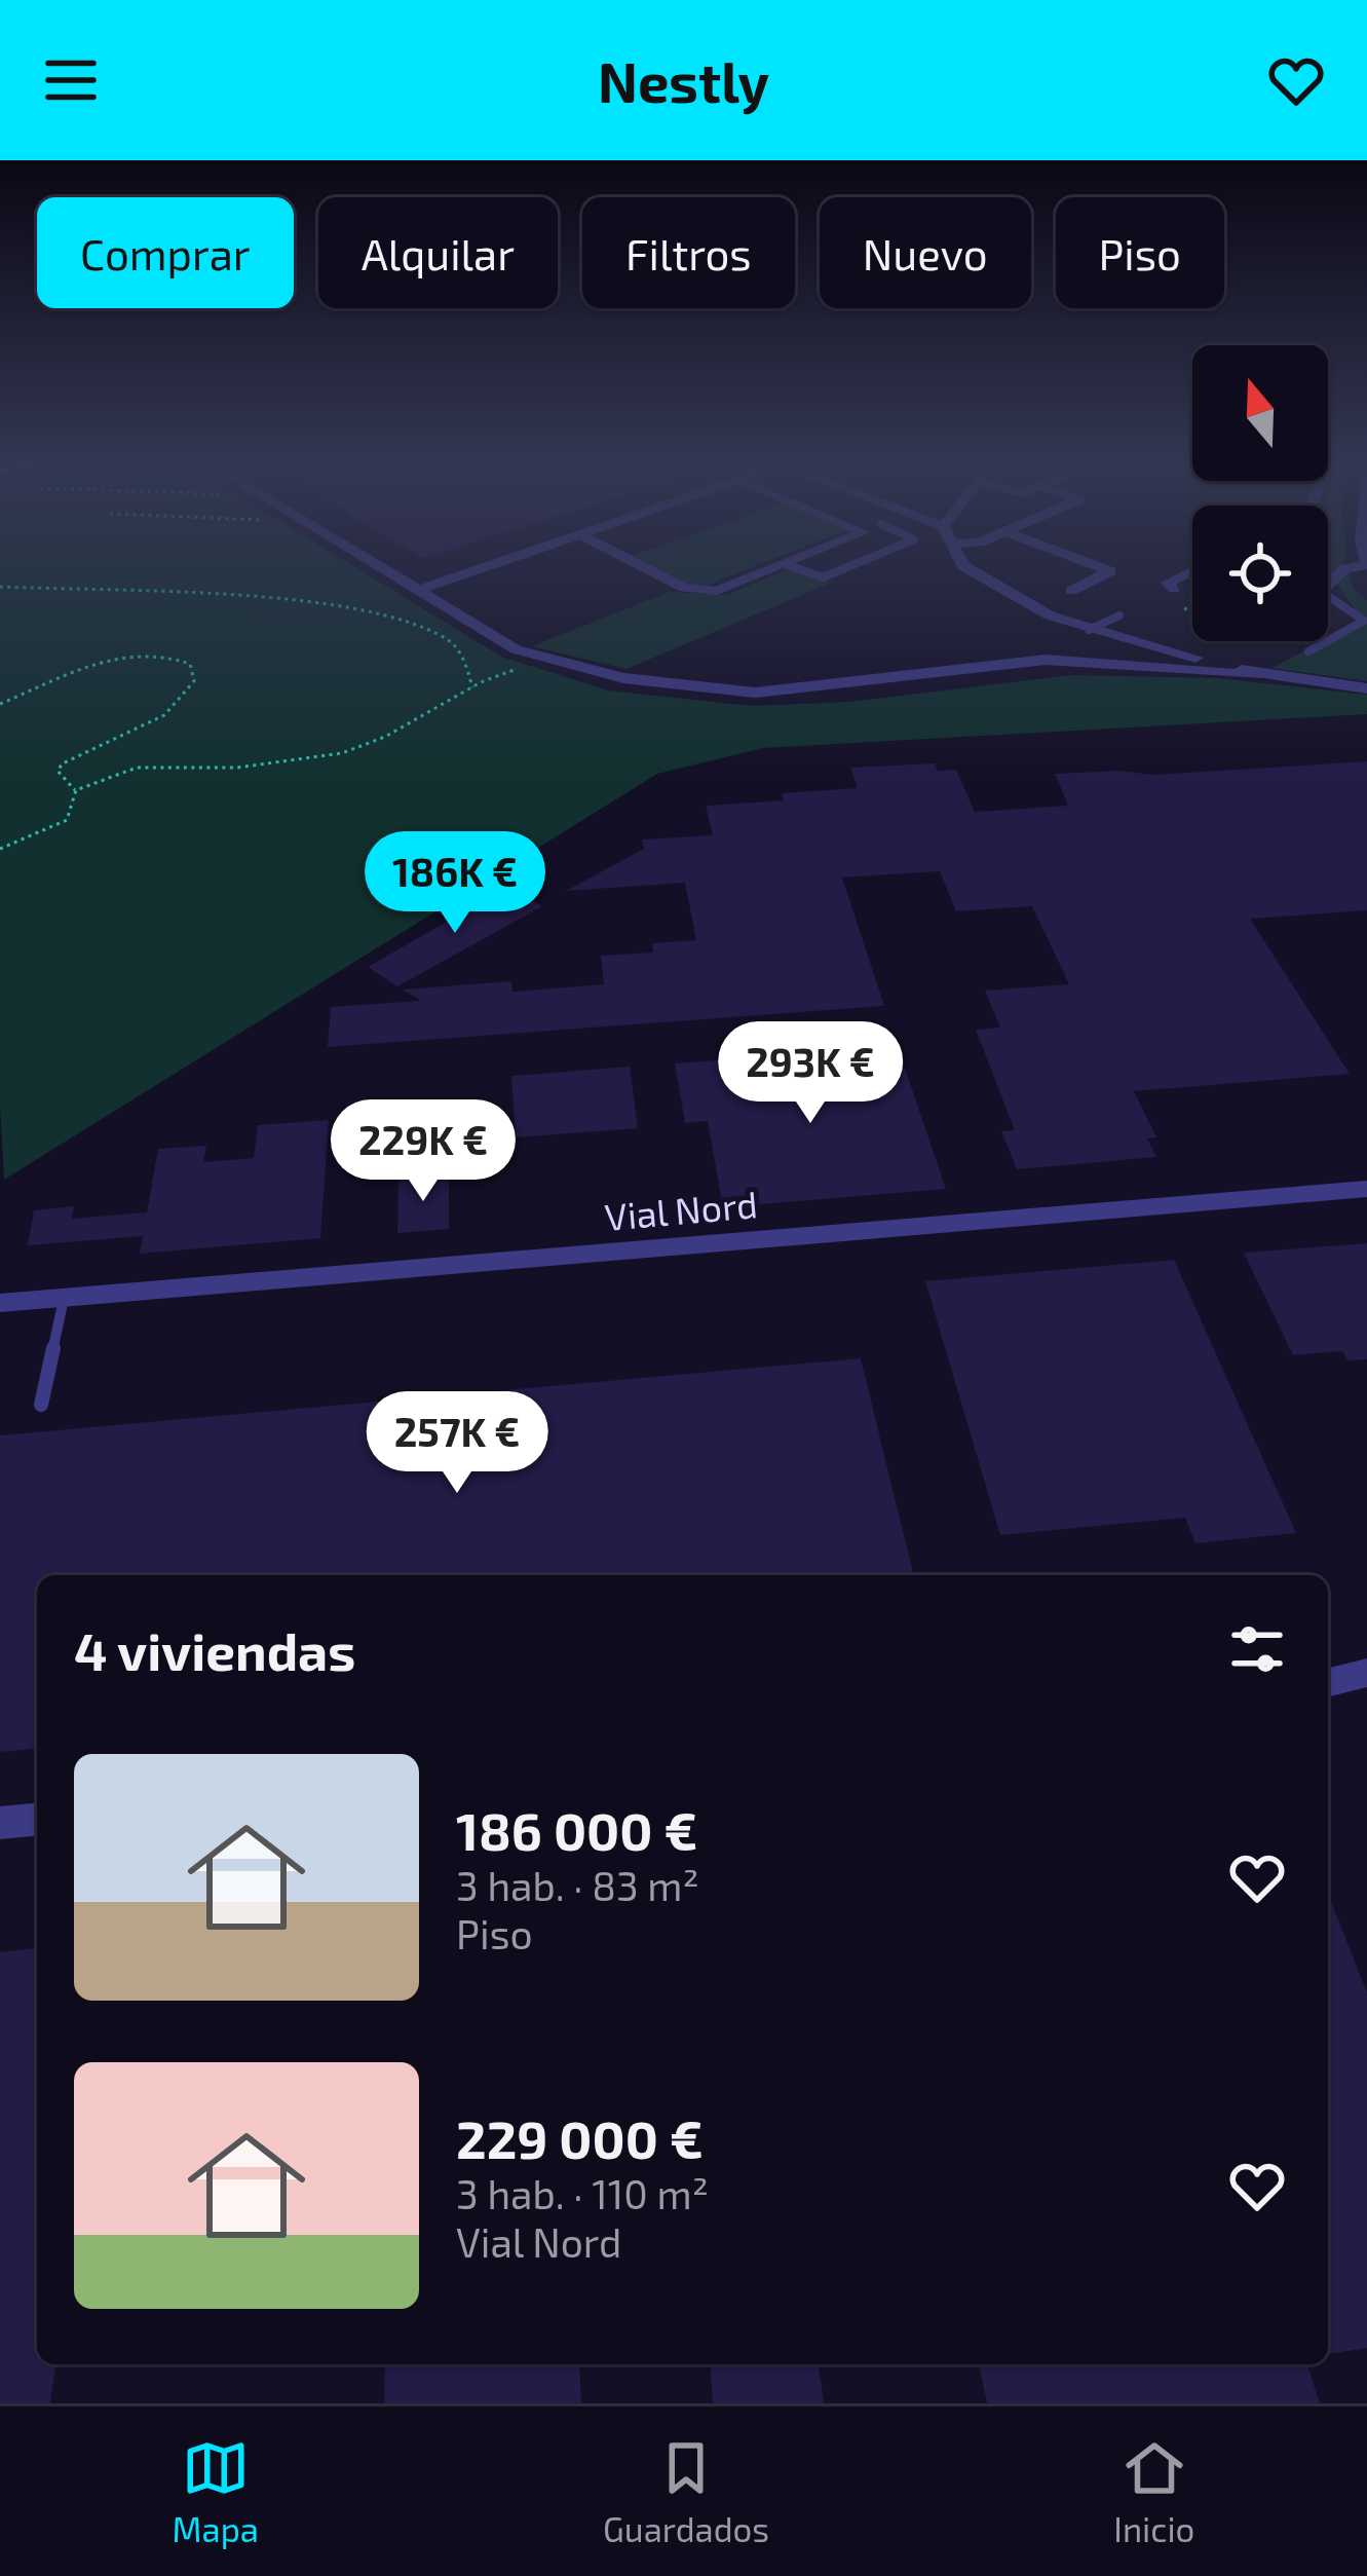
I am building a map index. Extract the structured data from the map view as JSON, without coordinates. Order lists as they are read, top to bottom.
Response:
{
  "streets": {
    "street": ["Vial Nord"]
  },
  "north": "top",
  "page": {
    "header": "Nestly",
    "chip": [
      "Comprar",
      "Alquilar",
      "Filtros",
      "Nuevo",
      "Piso"
    ],
    "price": [
      "186K €",
      "293K €",
      "229K €",
      "257K €"
    ],
    "heading": "4 viviendas",
    "list": [
      {
        "name": "186 000 €",
        "note": "3 hab. · 83 m² · Piso"
      },
      {
        "name": "229 000 €",
        "note": "3 hab. · 110 m² · Vial Nord"
      }
    ],
    "tabs": ["Mapa", "Guardados", "Inicio"]
  }
}
